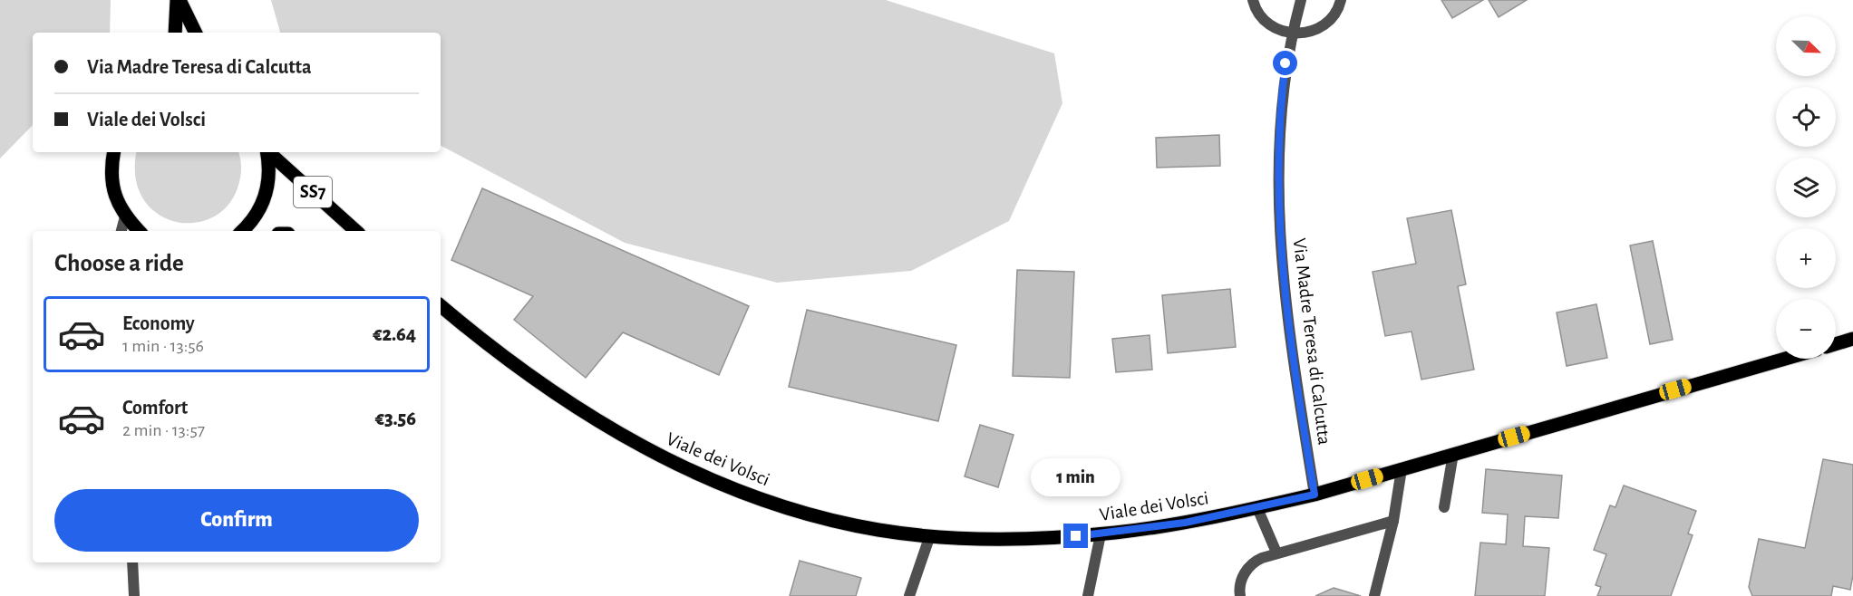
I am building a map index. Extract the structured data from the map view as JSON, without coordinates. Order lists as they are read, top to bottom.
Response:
{
  "streets": {
    "main road": ["SS7", "Viale dei Volsci"],
    "street": ["Via Madre Teresa di Calcutta"]
  },
  "crossings": [
    ["Via Madre Teresa di Calcutta", "Viale dei Volsci"]
  ],
  "north": "bottom right",
  "page": {
    "map_buttons": ["+", "−"],
    "banner": ["Via Madre Teresa di Calcutta", "Viale dei Volsci"],
    "heading": "Choose a ride",
    "list": [
      {
        "name": "Economy",
        "note": "1 min · 13:56",
        "value": "€2.64"
      },
      {
        "name": "Comfort",
        "note": "2 min · 13:57",
        "value": "€3.56"
      }
    ],
    "bubble": "1 min",
    "buttons": "Confirm"
  }
}
